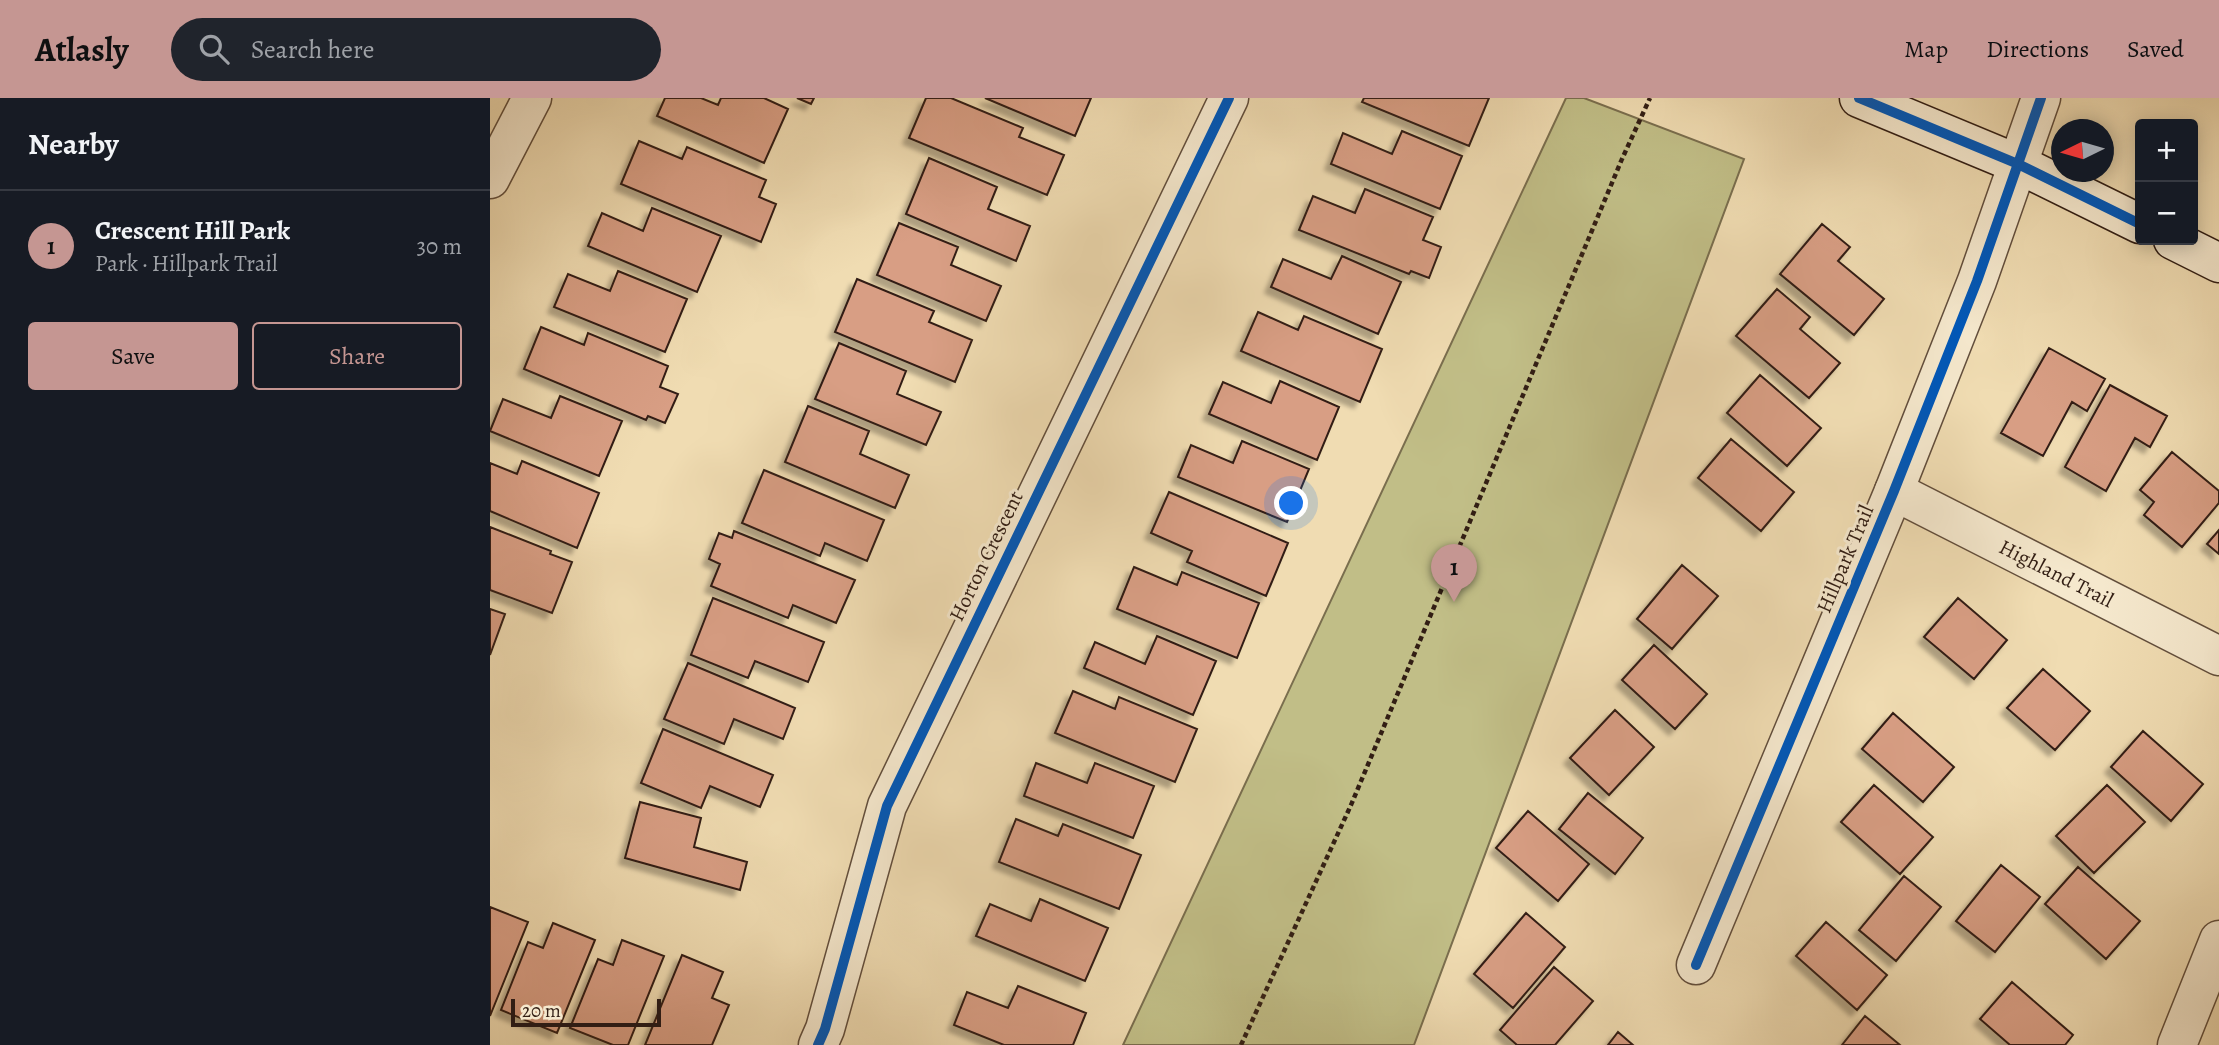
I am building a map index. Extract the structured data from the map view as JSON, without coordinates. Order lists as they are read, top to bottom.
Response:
{
  "streets": {
    "street": ["Horton Crescent", "Hillpark Trail", "Highland Trail"]
  },
  "crossings": [
    ["Hillpark Trail", "Highland Trail"]
  ],
  "scale_bar": "20 m",
  "north": "left",
  "page": {
    "header": "Atlasly",
    "search": "Search here",
    "nav": ["Map", "Directions", "Saved"],
    "heading": "Nearby",
    "map_buttons": ["+", "−"],
    "list": [
      {
        "mark": "1",
        "name": "Crescent Hill Park",
        "note": "Park · Hillpark Trail",
        "value": "30 m"
      }
    ],
    "buttons": ["Save", "Share"],
    "pins": "1",
    "scale": "20 m"
  }
}
